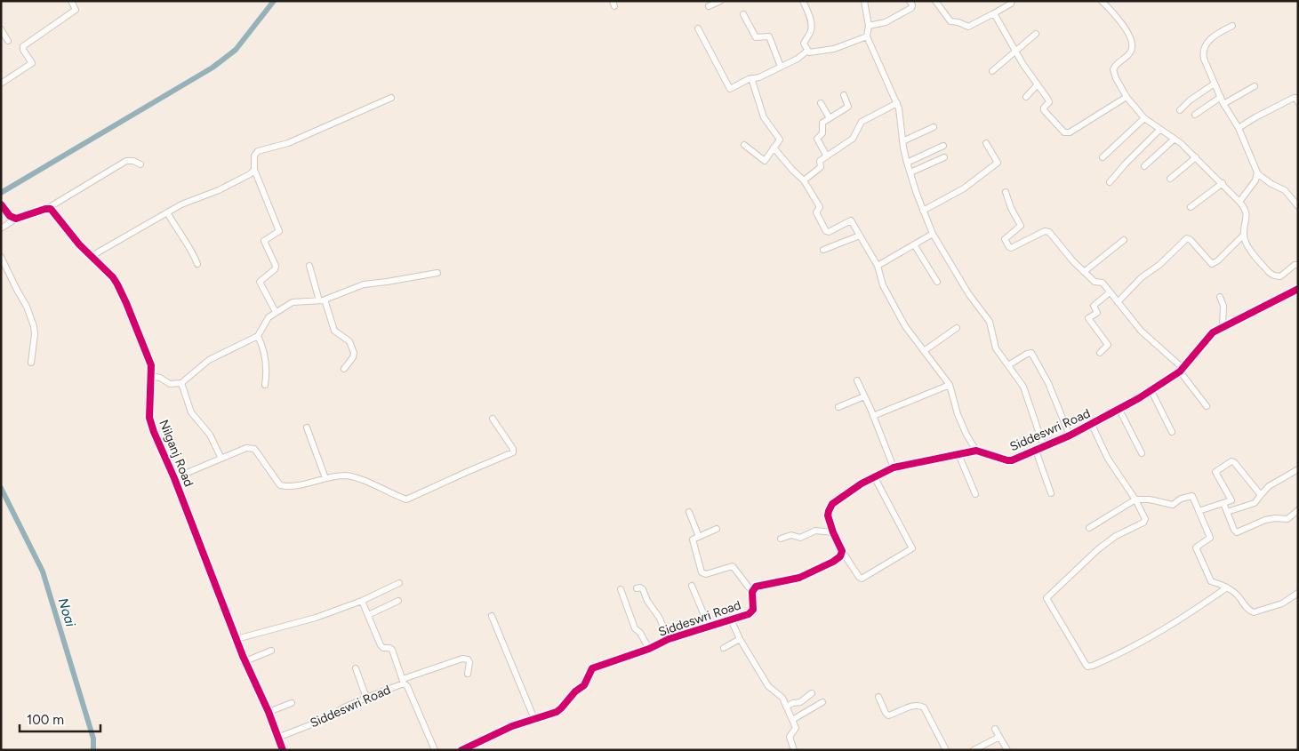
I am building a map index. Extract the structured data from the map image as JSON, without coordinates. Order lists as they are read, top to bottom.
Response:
{
  "streets": {
    "street": ["Siddeswri Road", "Nilganj Road"]
  },
  "crossings": [
    ["Siddeswri Road", "Nilganj Road"]
  ],
  "water": ["Noai"],
  "scale_bar": "100 m"
}
